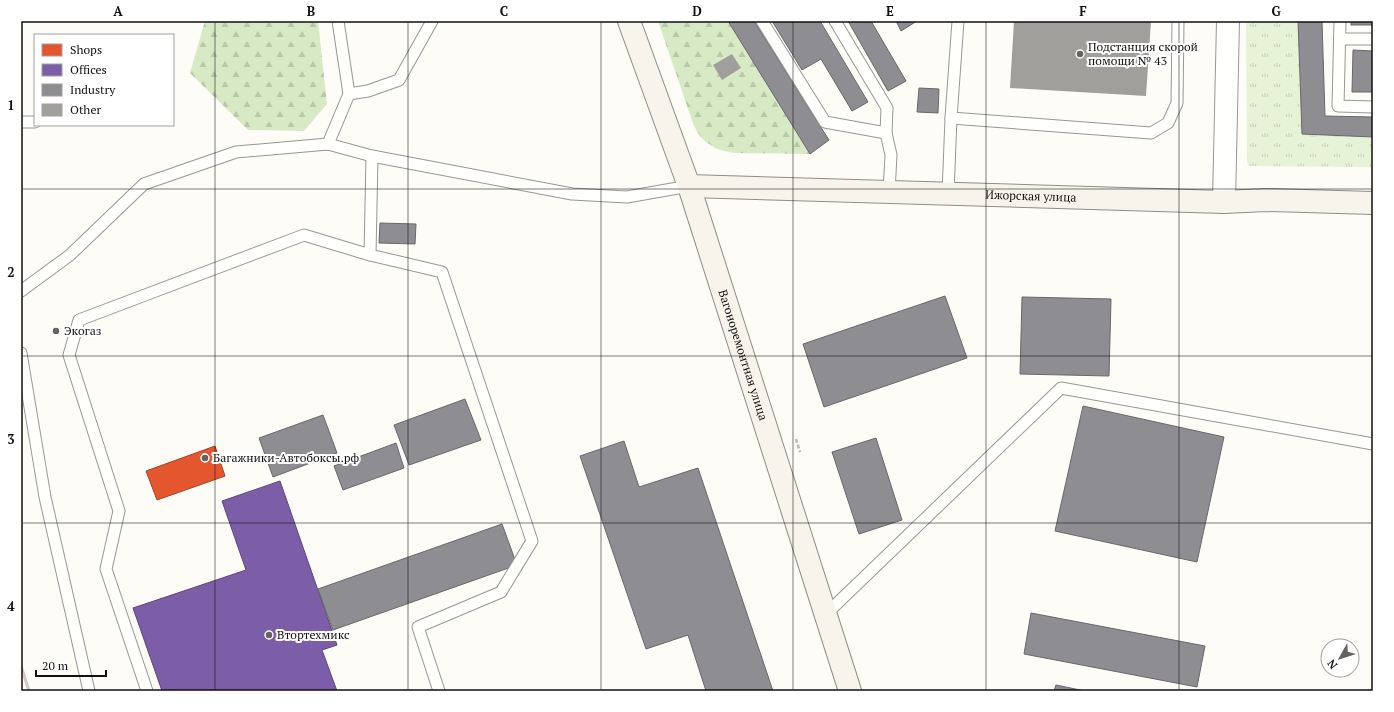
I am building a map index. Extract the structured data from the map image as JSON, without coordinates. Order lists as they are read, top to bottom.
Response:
{
  "streets": {
    "street": ["Ижорская улица", "Вагоноремонтная улица"]
  },
  "crossings": [
    ["Ижорская улица", "Вагоноремонтная улица"]
  ],
  "places": [
    "Подстанция скорой помощи № 43",
    "Экогаз",
    "Багажники-Автобоксы.рф",
    "Втортехмикс"
  ],
  "legend": [
    "Shops",
    "Offices",
    "Industry",
    "Other"
  ],
  "scale_bar": "20 m",
  "north": "bottom left",
  "grid": {
    "columns": [
      "A",
      "B",
      "C",
      "D",
      "E",
      "F",
      "G"
    ],
    "rows": [
      "1",
      "2",
      "3",
      "4"
    ]
  }
}
